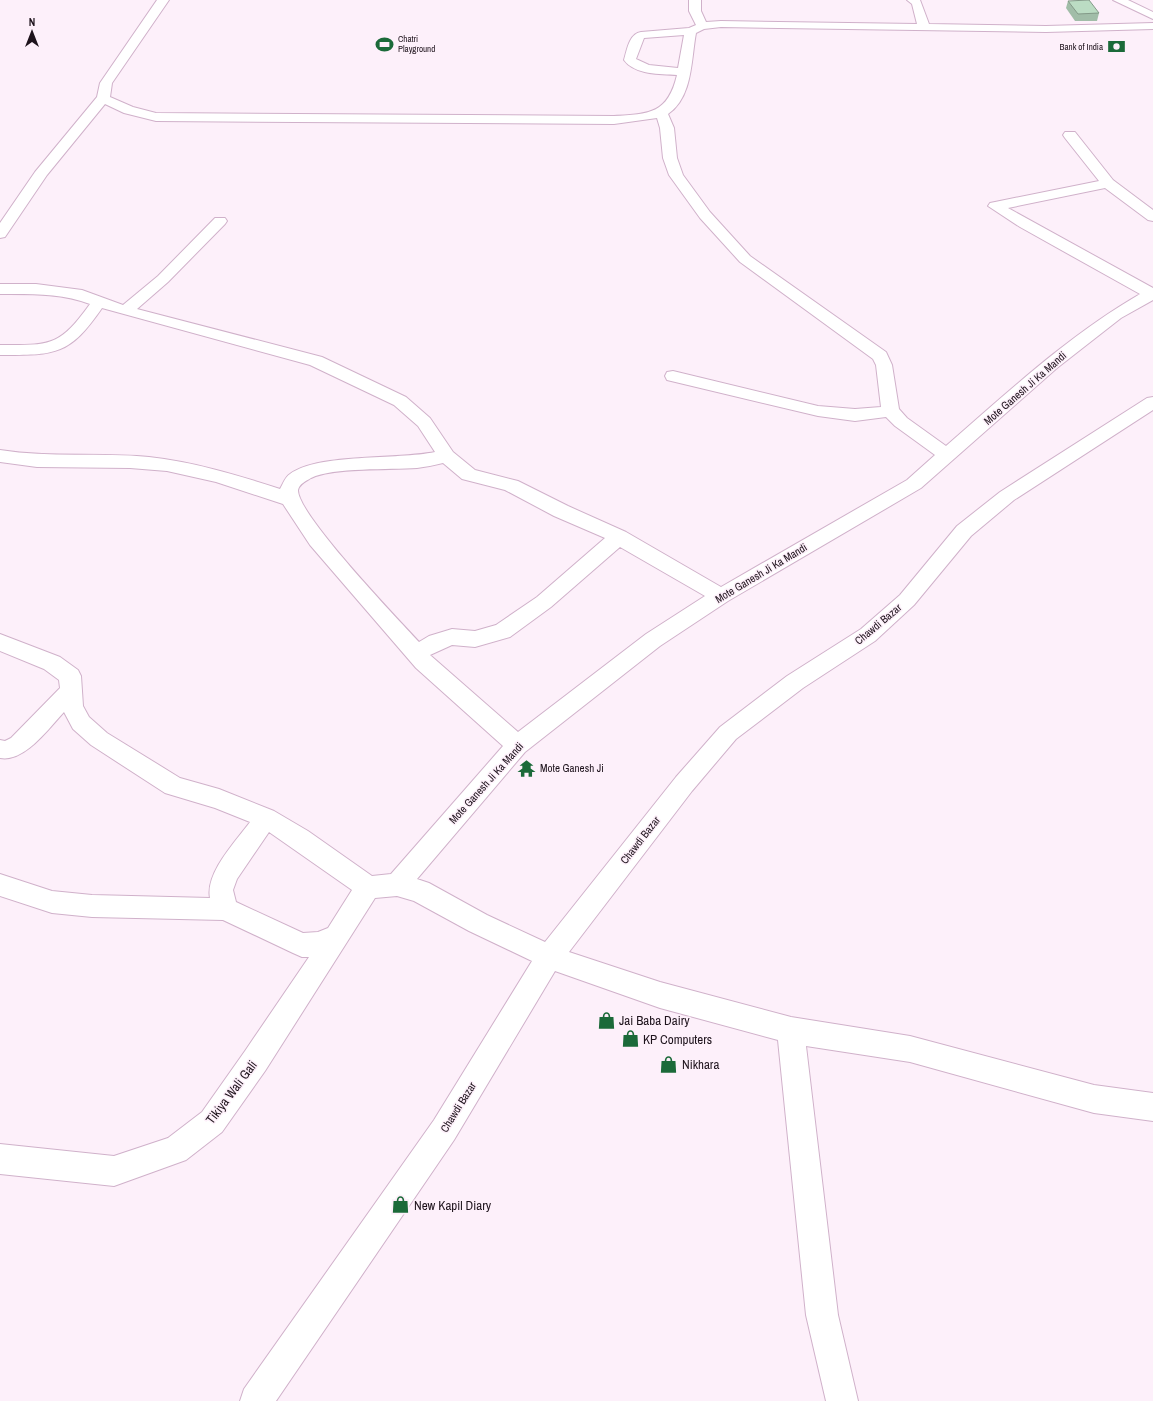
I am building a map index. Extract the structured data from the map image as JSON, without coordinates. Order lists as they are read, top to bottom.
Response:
{
  "streets": {
    "street": ["Mote Ganesh Ji Ka Mandi", "Chawdi Bazar", "Tikiya Wali Gali"]
  },
  "places": {
    "sports": ["Chatri Playground"],
    "bank": ["Bank of India"],
    "temple": ["Mote Ganesh Ji"],
    "shop": [
      "Jai Baba Dairy",
      "KP Computers",
      "Nikhara",
      "New Kapil Diary"
    ]
  },
  "north": "top"
}
